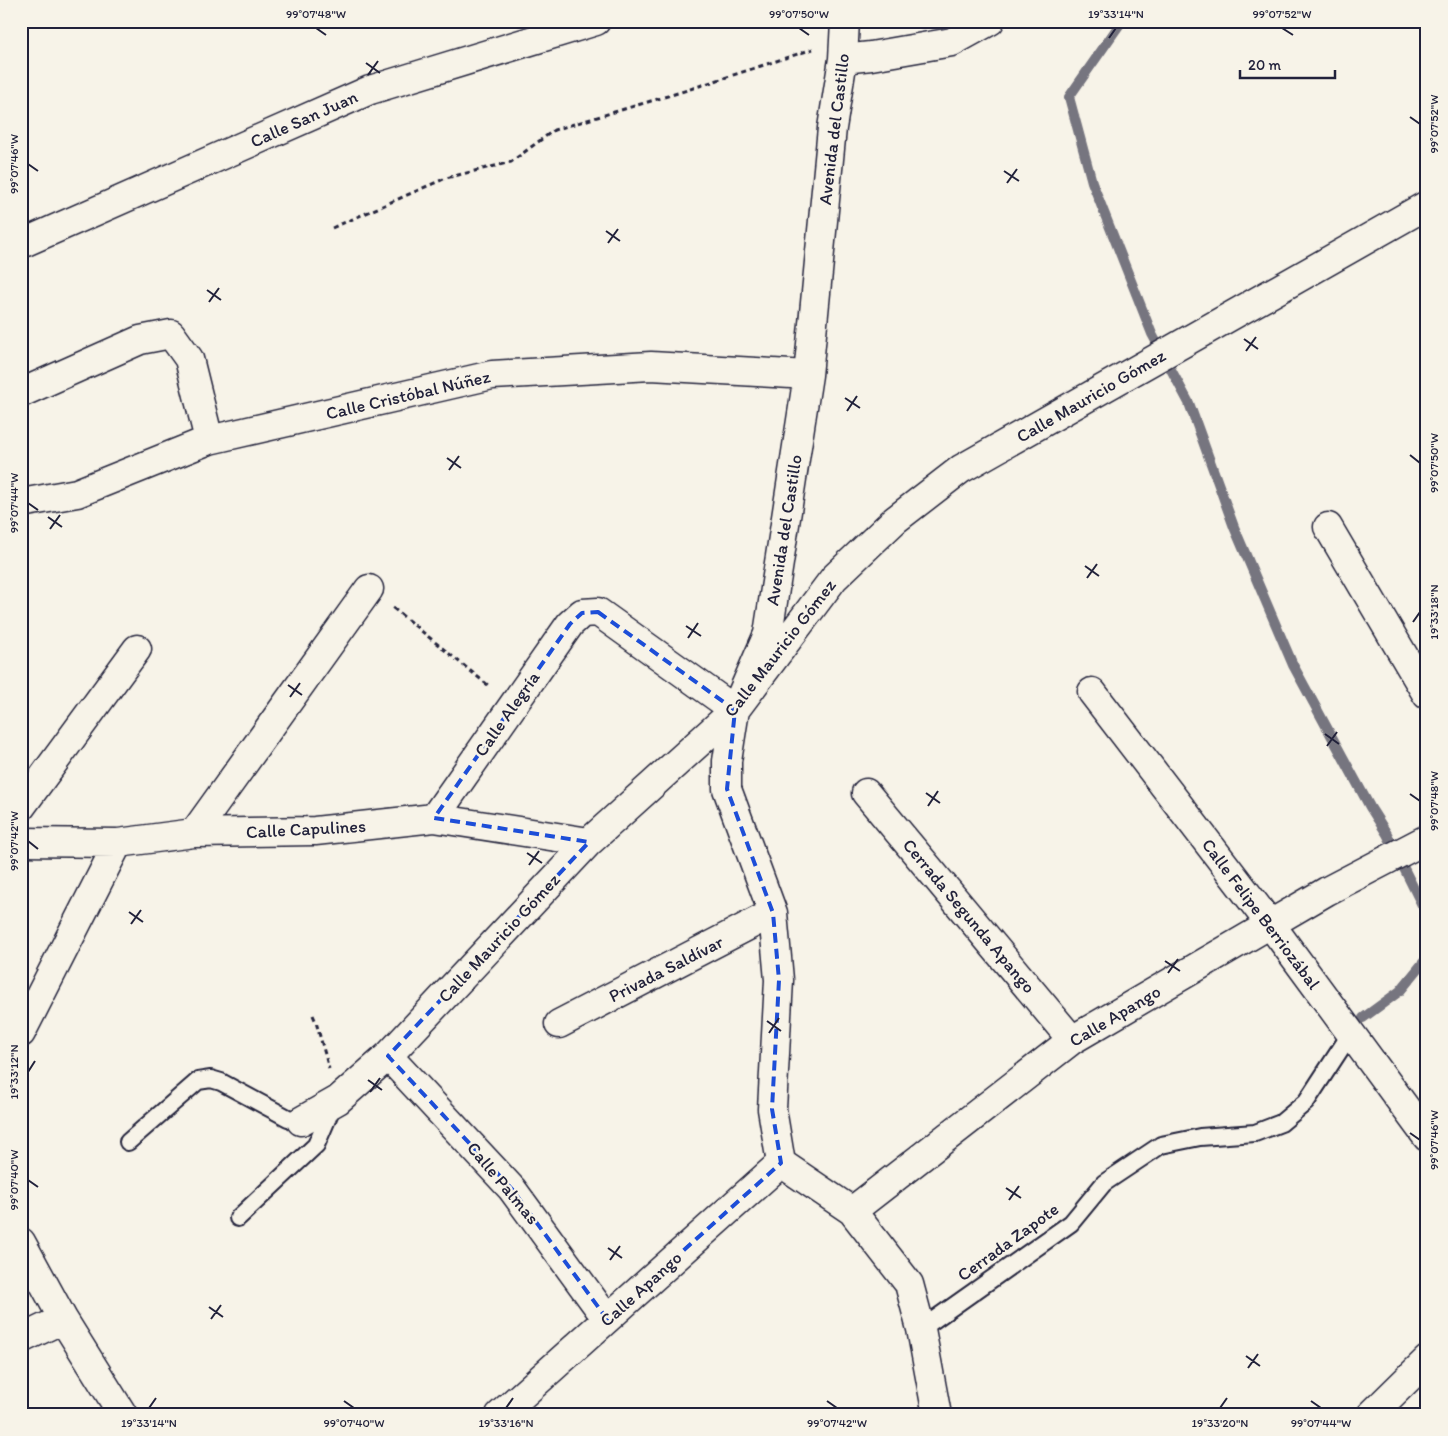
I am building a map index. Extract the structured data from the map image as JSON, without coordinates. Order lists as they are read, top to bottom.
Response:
{
  "streets": {
    "street": [
      "Calle San Juan",
      "Avenida del Castillo",
      "Calle Cristóbal Núñez",
      "Calle Mauricio Gómez",
      "Calle Alegría",
      "Calle Capulines",
      "Calle Felipe Berriozábal",
      "Cerrada Segunda Apango",
      "Privada Saldívar",
      "Calle Apango",
      "Calle Palmas"
    ],
    "lane": ["Cerrada Zapote"]
  },
  "crossings": [
    ["Avenida del Castillo", "Calle Cristóbal Núñez"],
    ["Avenida del Castillo", "Calle Mauricio Gómez"],
    ["Avenida del Castillo", "Calle Alegría"],
    ["Avenida del Castillo", "Privada Saldívar"],
    ["Avenida del Castillo", "Calle Apango"],
    ["Calle Mauricio Gómez", "Calle Alegría"],
    ["Calle Mauricio Gómez", "Calle Capulines"],
    ["Calle Mauricio Gómez", "Calle Palmas"],
    ["Calle Alegría", "Calle Capulines"],
    ["Calle Felipe Berriozábal", "Calle Apango"],
    ["Calle Felipe Berriozábal", "Cerrada Zapote"],
    ["Cerrada Segunda Apango", "Calle Apango"],
    ["Calle Apango", "Calle Palmas"]
  ],
  "scale_bar": "20 m",
  "coordinates": [
    "99°07'48\"W",
    "99°07'50\"W",
    "19°33'14\"N",
    "99°07'52\"W",
    "99°07'46\"W",
    "99°07'44\"W",
    "19°33'18\"N",
    "99°07'42\"W",
    "19°33'12\"N",
    "99°07'40\"W",
    "19°33'16\"N",
    "19°33'20\"N"
  ]
}
